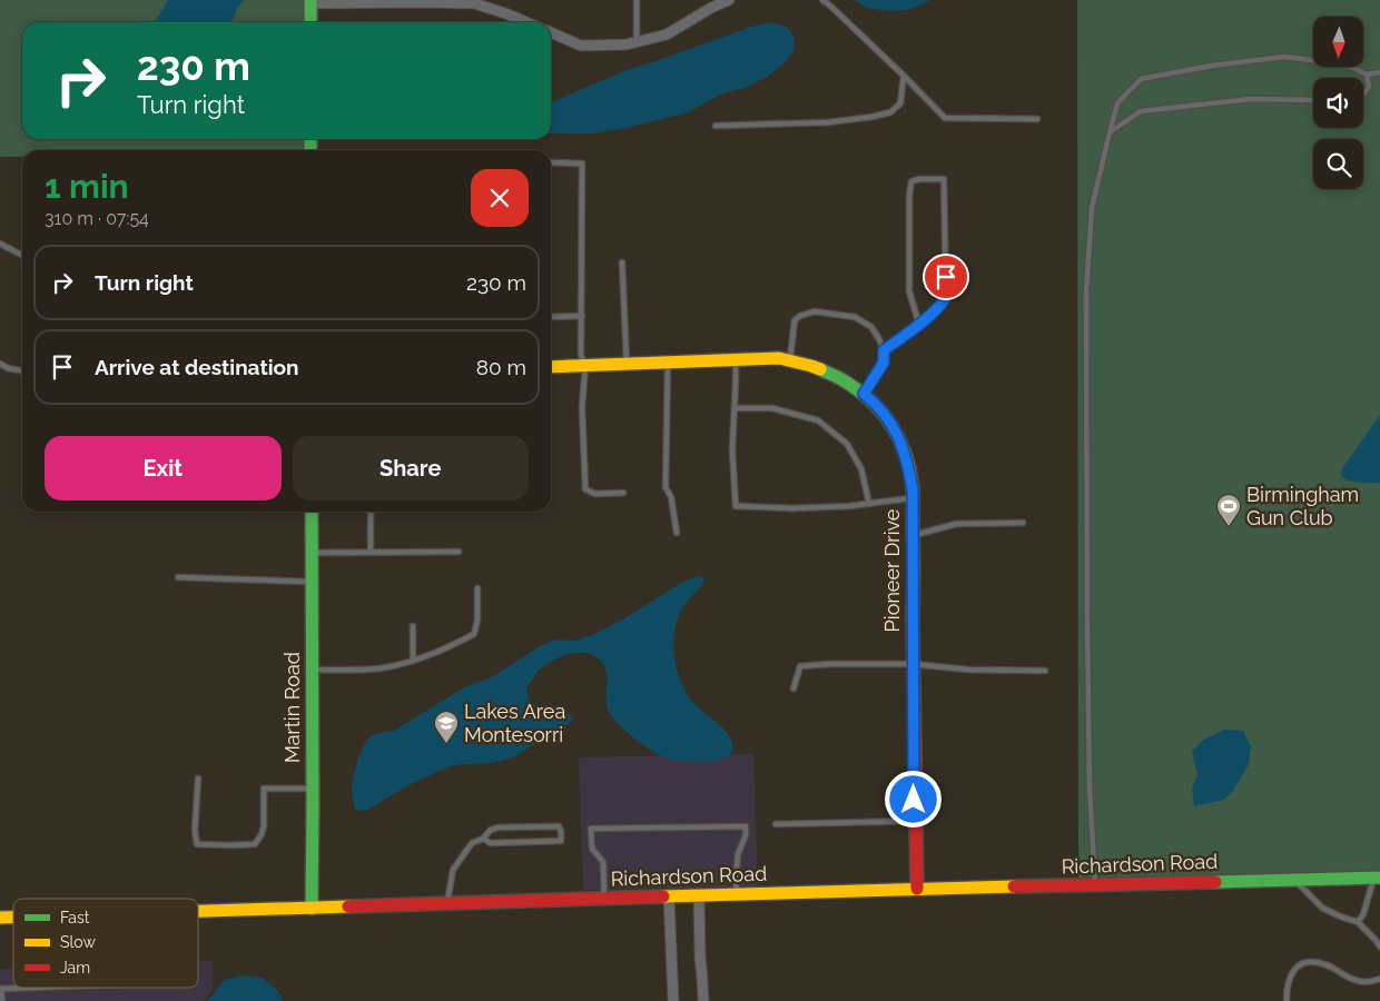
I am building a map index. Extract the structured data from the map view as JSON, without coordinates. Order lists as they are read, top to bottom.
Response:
{
  "streets": {
    "street": ["Pioneer Drive", "Martin Road", "Richardson Road"]
  },
  "crossings": [
    ["Pioneer Drive", "Richardson Road"],
    ["Martin Road", "Richardson Road"]
  ],
  "places": {
    "sports": ["Birmingham Gun Club"],
    "school or university": ["Lakes Area Montesorri"]
  },
  "legend": ["Fast", "Slow", "Jam"],
  "north": "bottom",
  "page": {
    "turn": ["230 m", "Turn right"],
    "heading": ["1 min", "310 m · 07:54"],
    "list": [
      {
        "name": "Turn right",
        "value": "230 m"
      },
      {
        "name": "Arrive at destination",
        "value": "80 m"
      }
    ],
    "buttons": ["Exit", "Share"]
  }
}
